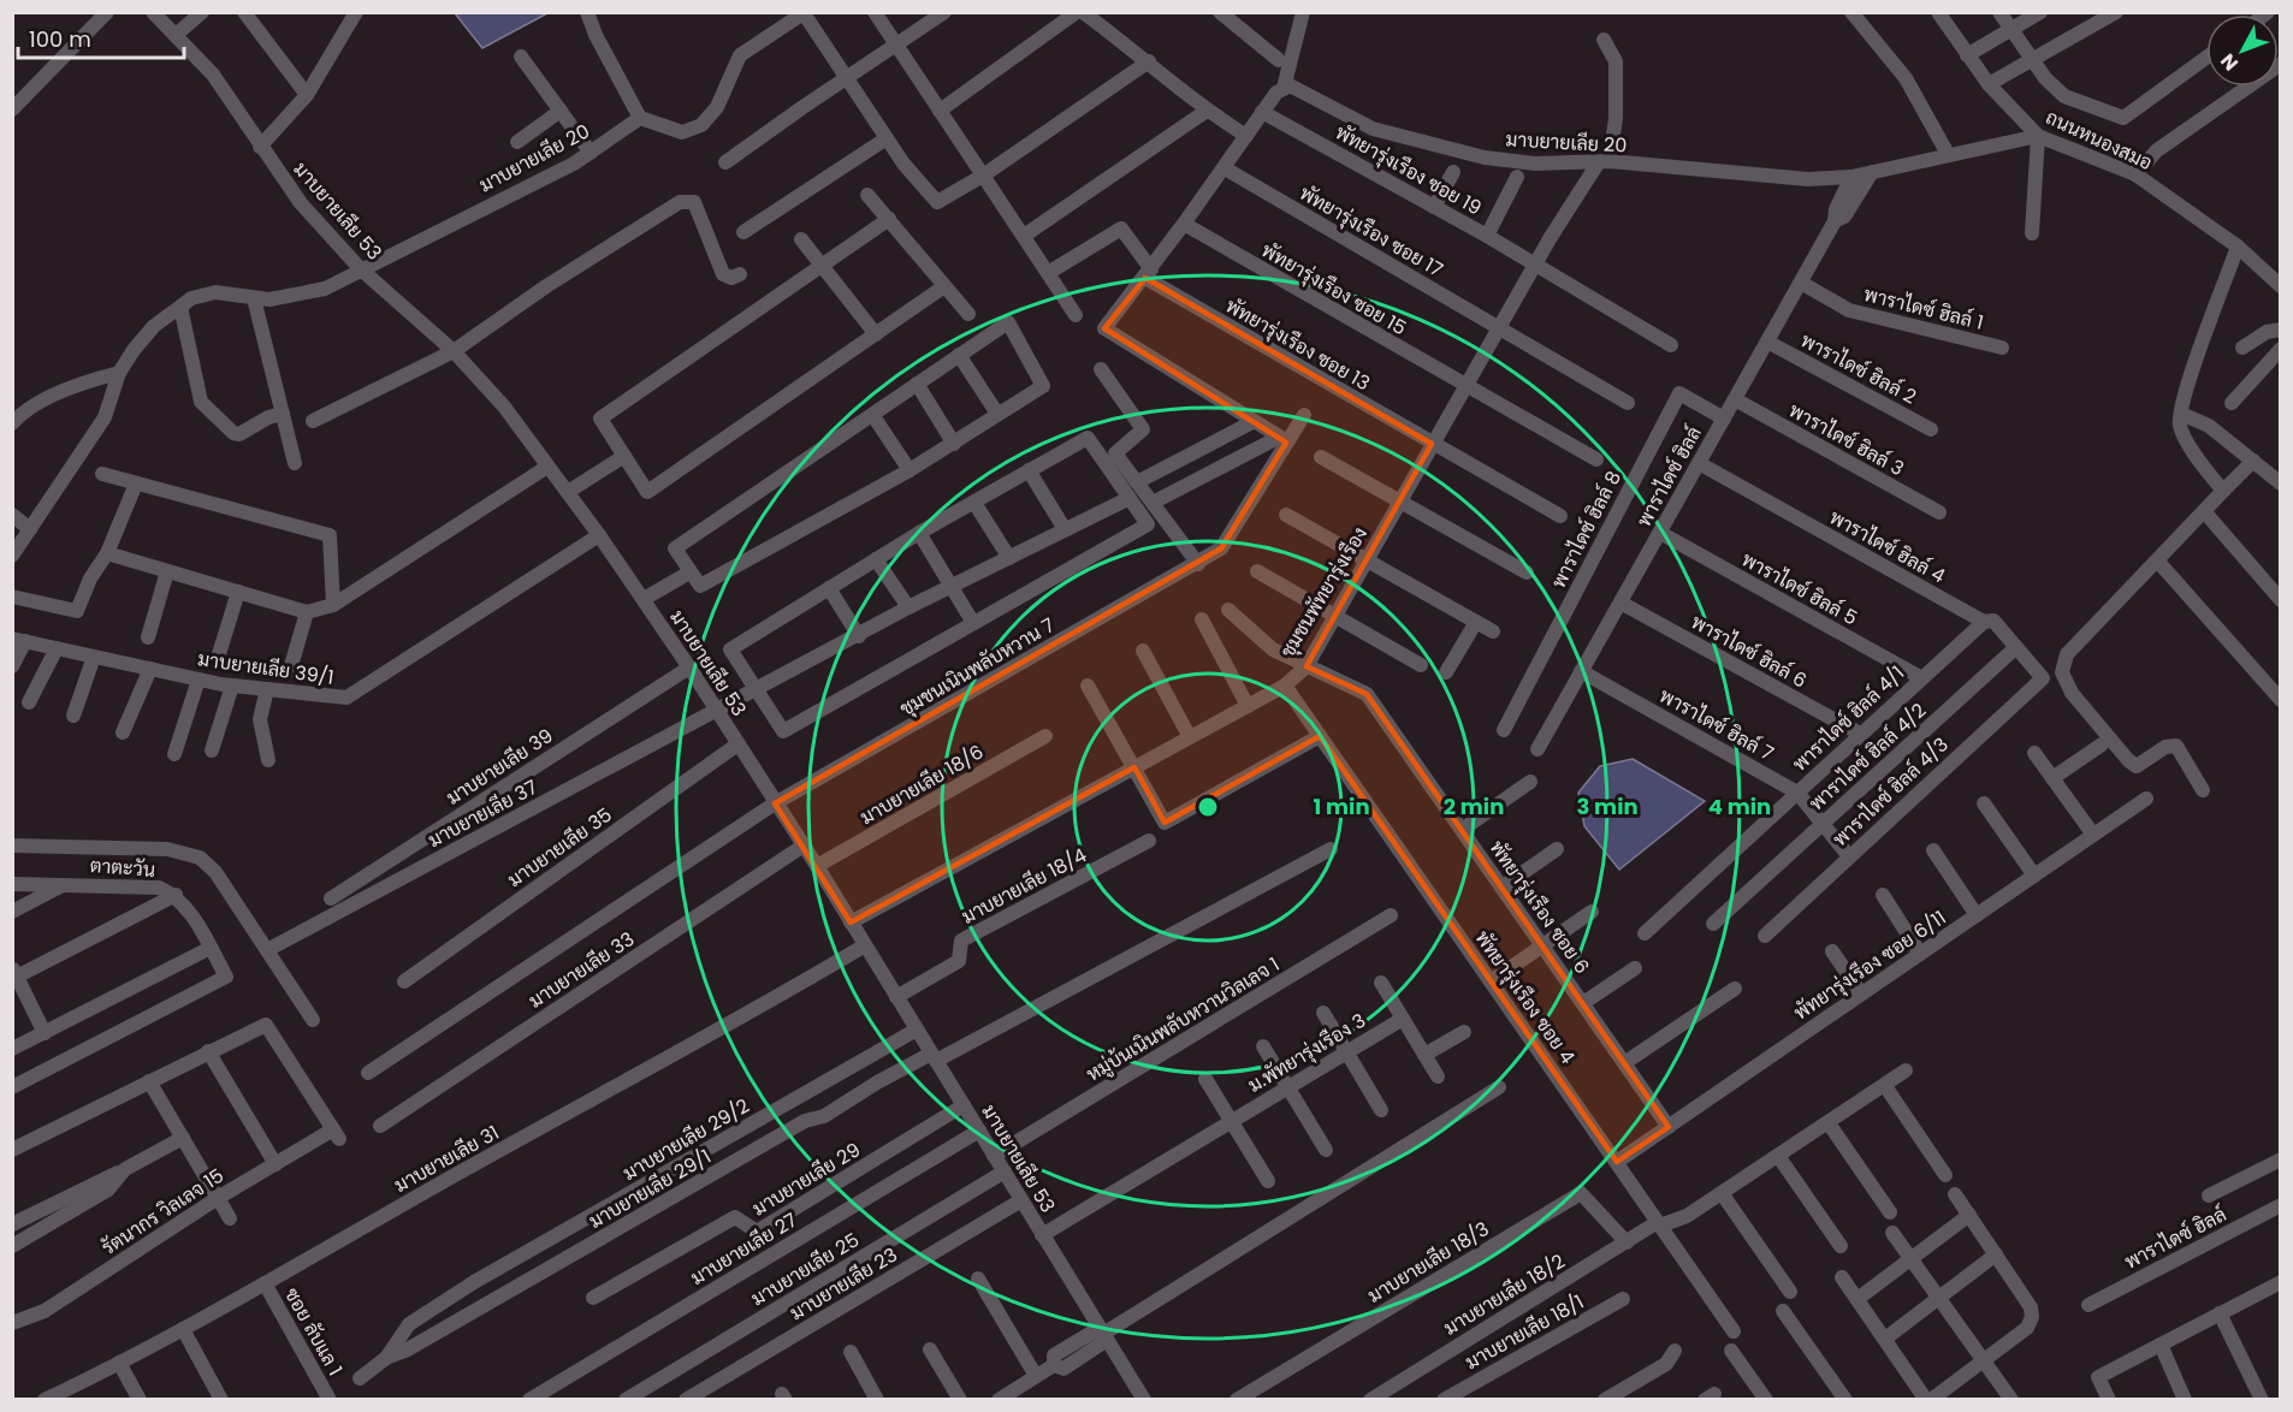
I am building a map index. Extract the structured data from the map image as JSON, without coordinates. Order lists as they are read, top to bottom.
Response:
{
  "streets": {
    "street": [
      "ถนนหนองสมอ",
      "มาบยายเลีย 20",
      "พัทยารุ่งเรือง ซอย 19",
      "มาบยายเลีย 53",
      "พัทยารุ่งเรือง ซอย 17",
      "พัทยารุ่งเรือง ซอย 15",
      "พาราไดซ์ ฮิลล์ 1",
      "พัทยารุ่งเรือง ซอย 13",
      "พาราไดซ์ ฮิลล์ 2",
      "พาราไดซ์ ฮิลล์ 3",
      "พาราไดซ์ ฮิลล์",
      "พาราไดซ์ ฮิลล์ 8",
      "พาราไดซ์ ฮิลล์ 4",
      "พาราไดซ์ ฮิลล์ 5",
      "ชุมชนพัทยารุ่งเรือง",
      "พาราไดซ์ ฮิลล์ 6",
      "ชุมชนเนินพลับหวาน 7",
      "มาบยายเลีย 39/1",
      "พาราไดซ์ ฮิลล์ 4/1",
      "พาราไดซ์ ฮิลล์ 7",
      "พาราไดซ์ ฮิลล์ 4/2",
      "มาบยายเลีย 39",
      "มาบยายเลีย 18/6",
      "พาราไดซ์ ฮิลล์ 4/3",
      "มาบยายเลีย 37",
      "มาบยายเลีย 35",
      "ตาตะวัน",
      "มาบยายเลีย 18/4",
      "พัทยารุ่งเรือง ซอย 6",
      "พัทยารุ่งเรือง ซอย 6/11",
      "มาบยายเลีย 33",
      "พัทยารุ่งเรือง ซอย 4",
      "หมู่บ้นเนินพลับหวานวิลเลจ 1",
      "ม.พัทยารุ่งเรือง 3",
      "มาบยายเลีย 29/2",
      "มาบยายเลีย 31",
      "มาบยายเลีย 29",
      "มาบยายเลีย 29/1",
      "รัตนากร วิลเลจ 15",
      "มาบยายเลีย 27",
      "มาบยายเลีย 18/3",
      "มาบยายเลีย 25",
      "มาบยายเลีย 23",
      "มาบยายเลีย 18/2",
      "ซอย ลับแล 1",
      "มาบยายเลีย 18/1"
    ]
  },
  "crossings": [
    ["ถนนหนองสมอ", "มาบยายเลีย 20"],
    ["มาบยายเลีย 20", "มาบยายเลีย 53"],
    ["มาบยายเลีย 20", "พาราไดซ์ ฮิลล์"],
    ["มาบยายเลีย 20", "ชุมชนพัทยารุ่งเรือง"],
    ["พัทยารุ่งเรือง ซอย 19", "ชุมชนพัทยารุ่งเรือง"],
    ["มาบยายเลีย 53", "ชุมชนพัทยารุ่งเรือง"],
    ["มาบยายเลีย 53", "ชุมชนเนินพลับหวาน 7"],
    ["มาบยายเลีย 53", "มาบยายเลีย 39/1"],
    ["มาบยายเลีย 53", "มาบยายเลีย 39"],
    ["มาบยายเลีย 53", "มาบยายเลีย 18/6"],
    ["มาบยายเลีย 53", "มาบยายเลีย 37"],
    ["มาบยายเลีย 53", "มาบยายเลีย 35"],
    ["มาบยายเลีย 53", "มาบยายเลีย 18/4"],
    ["มาบยายเลีย 53", "มาบยายเลีย 33"],
    ["มาบยายเลีย 53", "หมู่บ้นเนินพลับหวานวิลเลจ 1"],
    ["มาบยายเลีย 53", "ม.พัทยารุ่งเรือง 3"],
    ["มาบยายเลีย 53", "มาบยายเลีย 29/2"],
    ["มาบยายเลีย 53", "มาบยายเลีย 31"],
    ["มาบยายเลีย 53", "มาบยายเลีย 29"],
    ["มาบยายเลีย 53", "มาบยายเลีย 29/1"],
    ["มาบยายเลีย 53", "มาบยายเลีย 27"],
    ["มาบยายเลีย 53", "มาบยายเลีย 25"],
    ["มาบยายเลีย 53", "มาบยายเลีย 23"],
    ["พัทยารุ่งเรือง ซอย 17", "ชุมชนพัทยารุ่งเรือง"],
    ["พัทยารุ่งเรือง ซอย 15", "ชุมชนพัทยารุ่งเรือง"],
    ["พาราไดซ์ ฮิลล์ 1", "พาราไดซ์ ฮิลล์"],
    ["พัทยารุ่งเรือง ซอย 13", "ชุมชนพัทยารุ่งเรือง"],
    ["พาราไดซ์ ฮิลล์ 2", "พาราไดซ์ ฮิลล์"],
    ["พาราไดซ์ ฮิลล์ 3", "พาราไดซ์ ฮิลล์"],
    ["พาราไดซ์ ฮิลล์", "พาราไดซ์ ฮิลล์ 8"],
    ["พาราไดซ์ ฮิลล์", "พาราไดซ์ ฮิลล์ 4"],
    ["พาราไดซ์ ฮิลล์", "พาราไดซ์ ฮิลล์ 5"],
    ["พาราไดซ์ ฮิลล์", "พาราไดซ์ ฮิลล์ 6"],
    ["พาราไดซ์ ฮิลล์", "พาราไดซ์ ฮิลล์ 7"],
    ["พาราไดซ์ ฮิลล์ 4", "พาราไดซ์ ฮิลล์ 4/1"],
    ["พาราไดซ์ ฮิลล์ 4", "พาราไดซ์ ฮิลล์ 4/2"],
    ["พาราไดซ์ ฮิลล์ 4", "พาราไดซ์ ฮิลล์ 4/3"],
    ["พาราไดซ์ ฮิลล์ 5", "พาราไดซ์ ฮิลล์ 4/1"],
    ["ชุมชนพัทยารุ่งเรือง", "พัทยารุ่งเรือง ซอย 6"],
    ["ชุมชนพัทยารุ่งเรือง", "พัทยารุ่งเรือง ซอย 4"],
    ["พาราไดซ์ ฮิลล์ 6", "พาราไดซ์ ฮิลล์ 4/1"],
    ["พาราไดซ์ ฮิลล์ 4/1", "พาราไดซ์ ฮิลล์ 7"],
    ["พาราไดซ์ ฮิลล์ 7", "พาราไดซ์ ฮิลล์ 4/2"],
    ["พาราไดซ์ ฮิลล์ 7", "พาราไดซ์ ฮิลล์ 4/3"],
    ["พัทยารุ่งเรือง ซอย 6", "พัทยารุ่งเรือง ซอย 6/11"],
    ["พัทยารุ่งเรือง ซอย 6/11", "พัทยารุ่งเรือง ซอย 4"],
    ["พัทยารุ่งเรือง ซอย 4", "มาบยายเลีย 18/2"],
    ["มาบยายเลีย 29/2", "มาบยายเลีย 29/1"],
    ["มาบยายเลีย 31", "ซอย ลับแล 1"],
    ["มาบยายเลีย 18/3", "มาบยายเลีย 18/2"]
  ],
  "scale_bar": "100 m",
  "north": "bottom left",
  "rings": [
    "1 min",
    "2 min",
    "3 min",
    "4 min"
  ]
}
